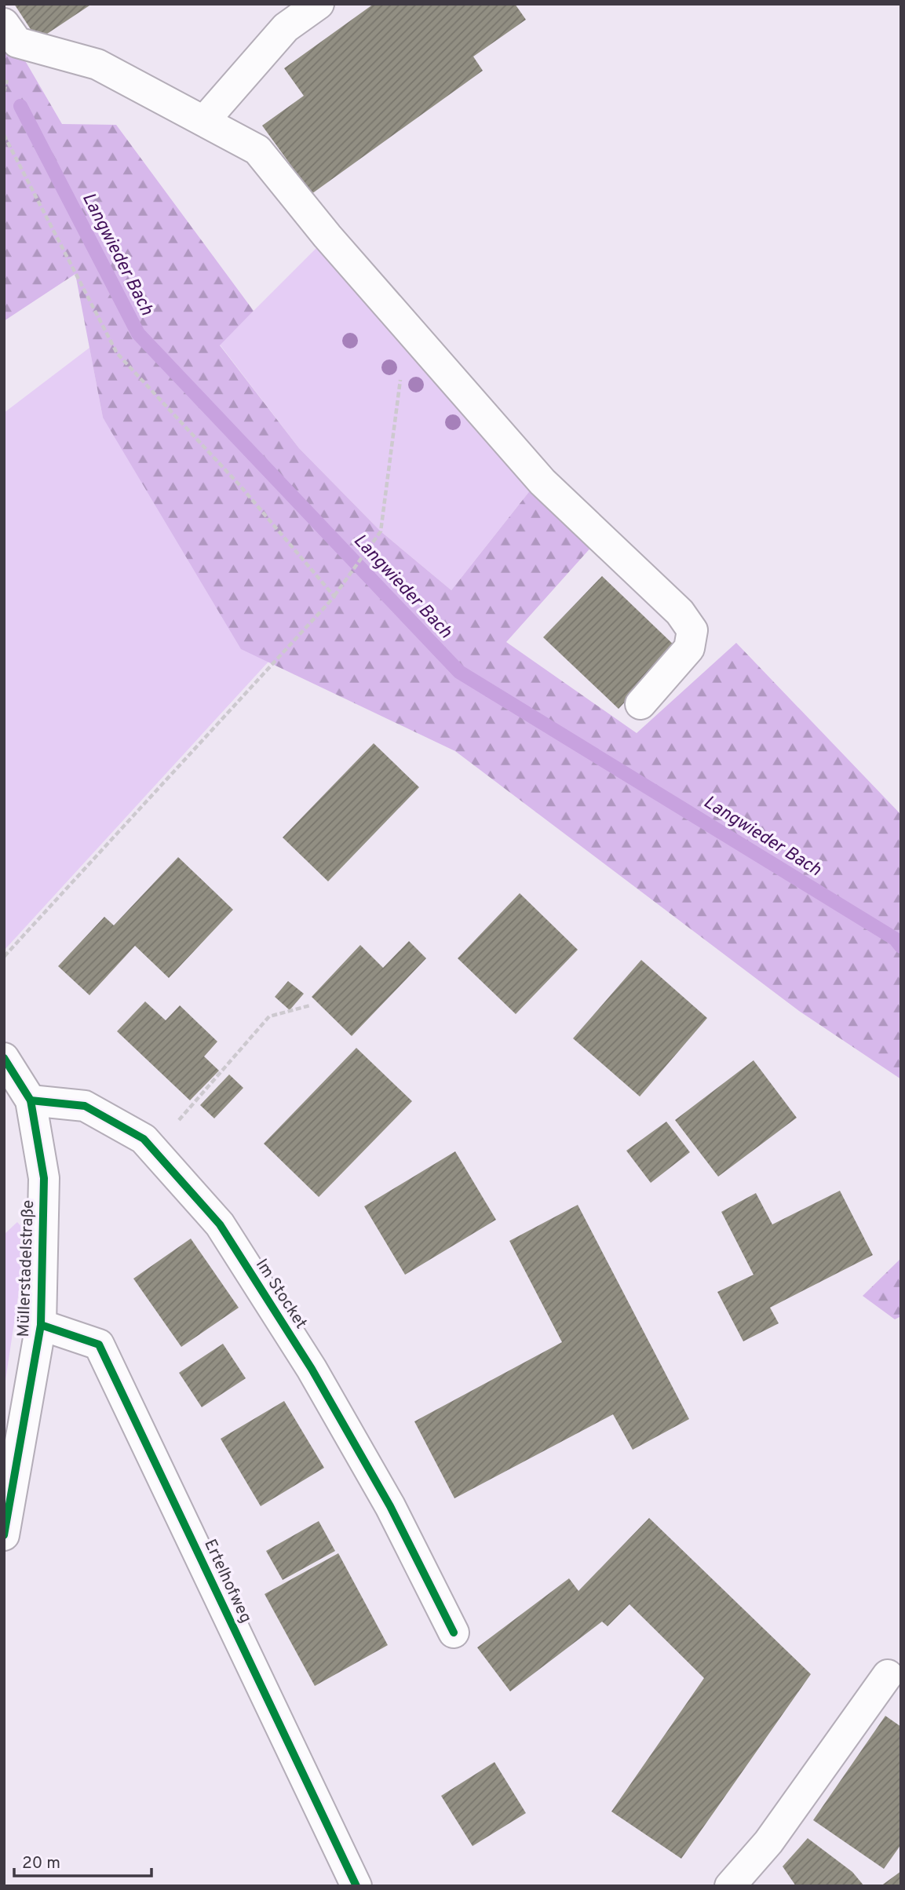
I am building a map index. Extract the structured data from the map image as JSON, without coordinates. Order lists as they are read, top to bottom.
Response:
{
  "streets": {
    "street": ["Müllerstadelstraße", "Im Stocket", "Ertelhofweg"]
  },
  "crossings": [
    ["Müllerstadelstraße", "Im Stocket"],
    ["Müllerstadelstraße", "Ertelhofweg"]
  ],
  "water": ["Langwieder Bach"],
  "scale_bar": "20 m"
}
